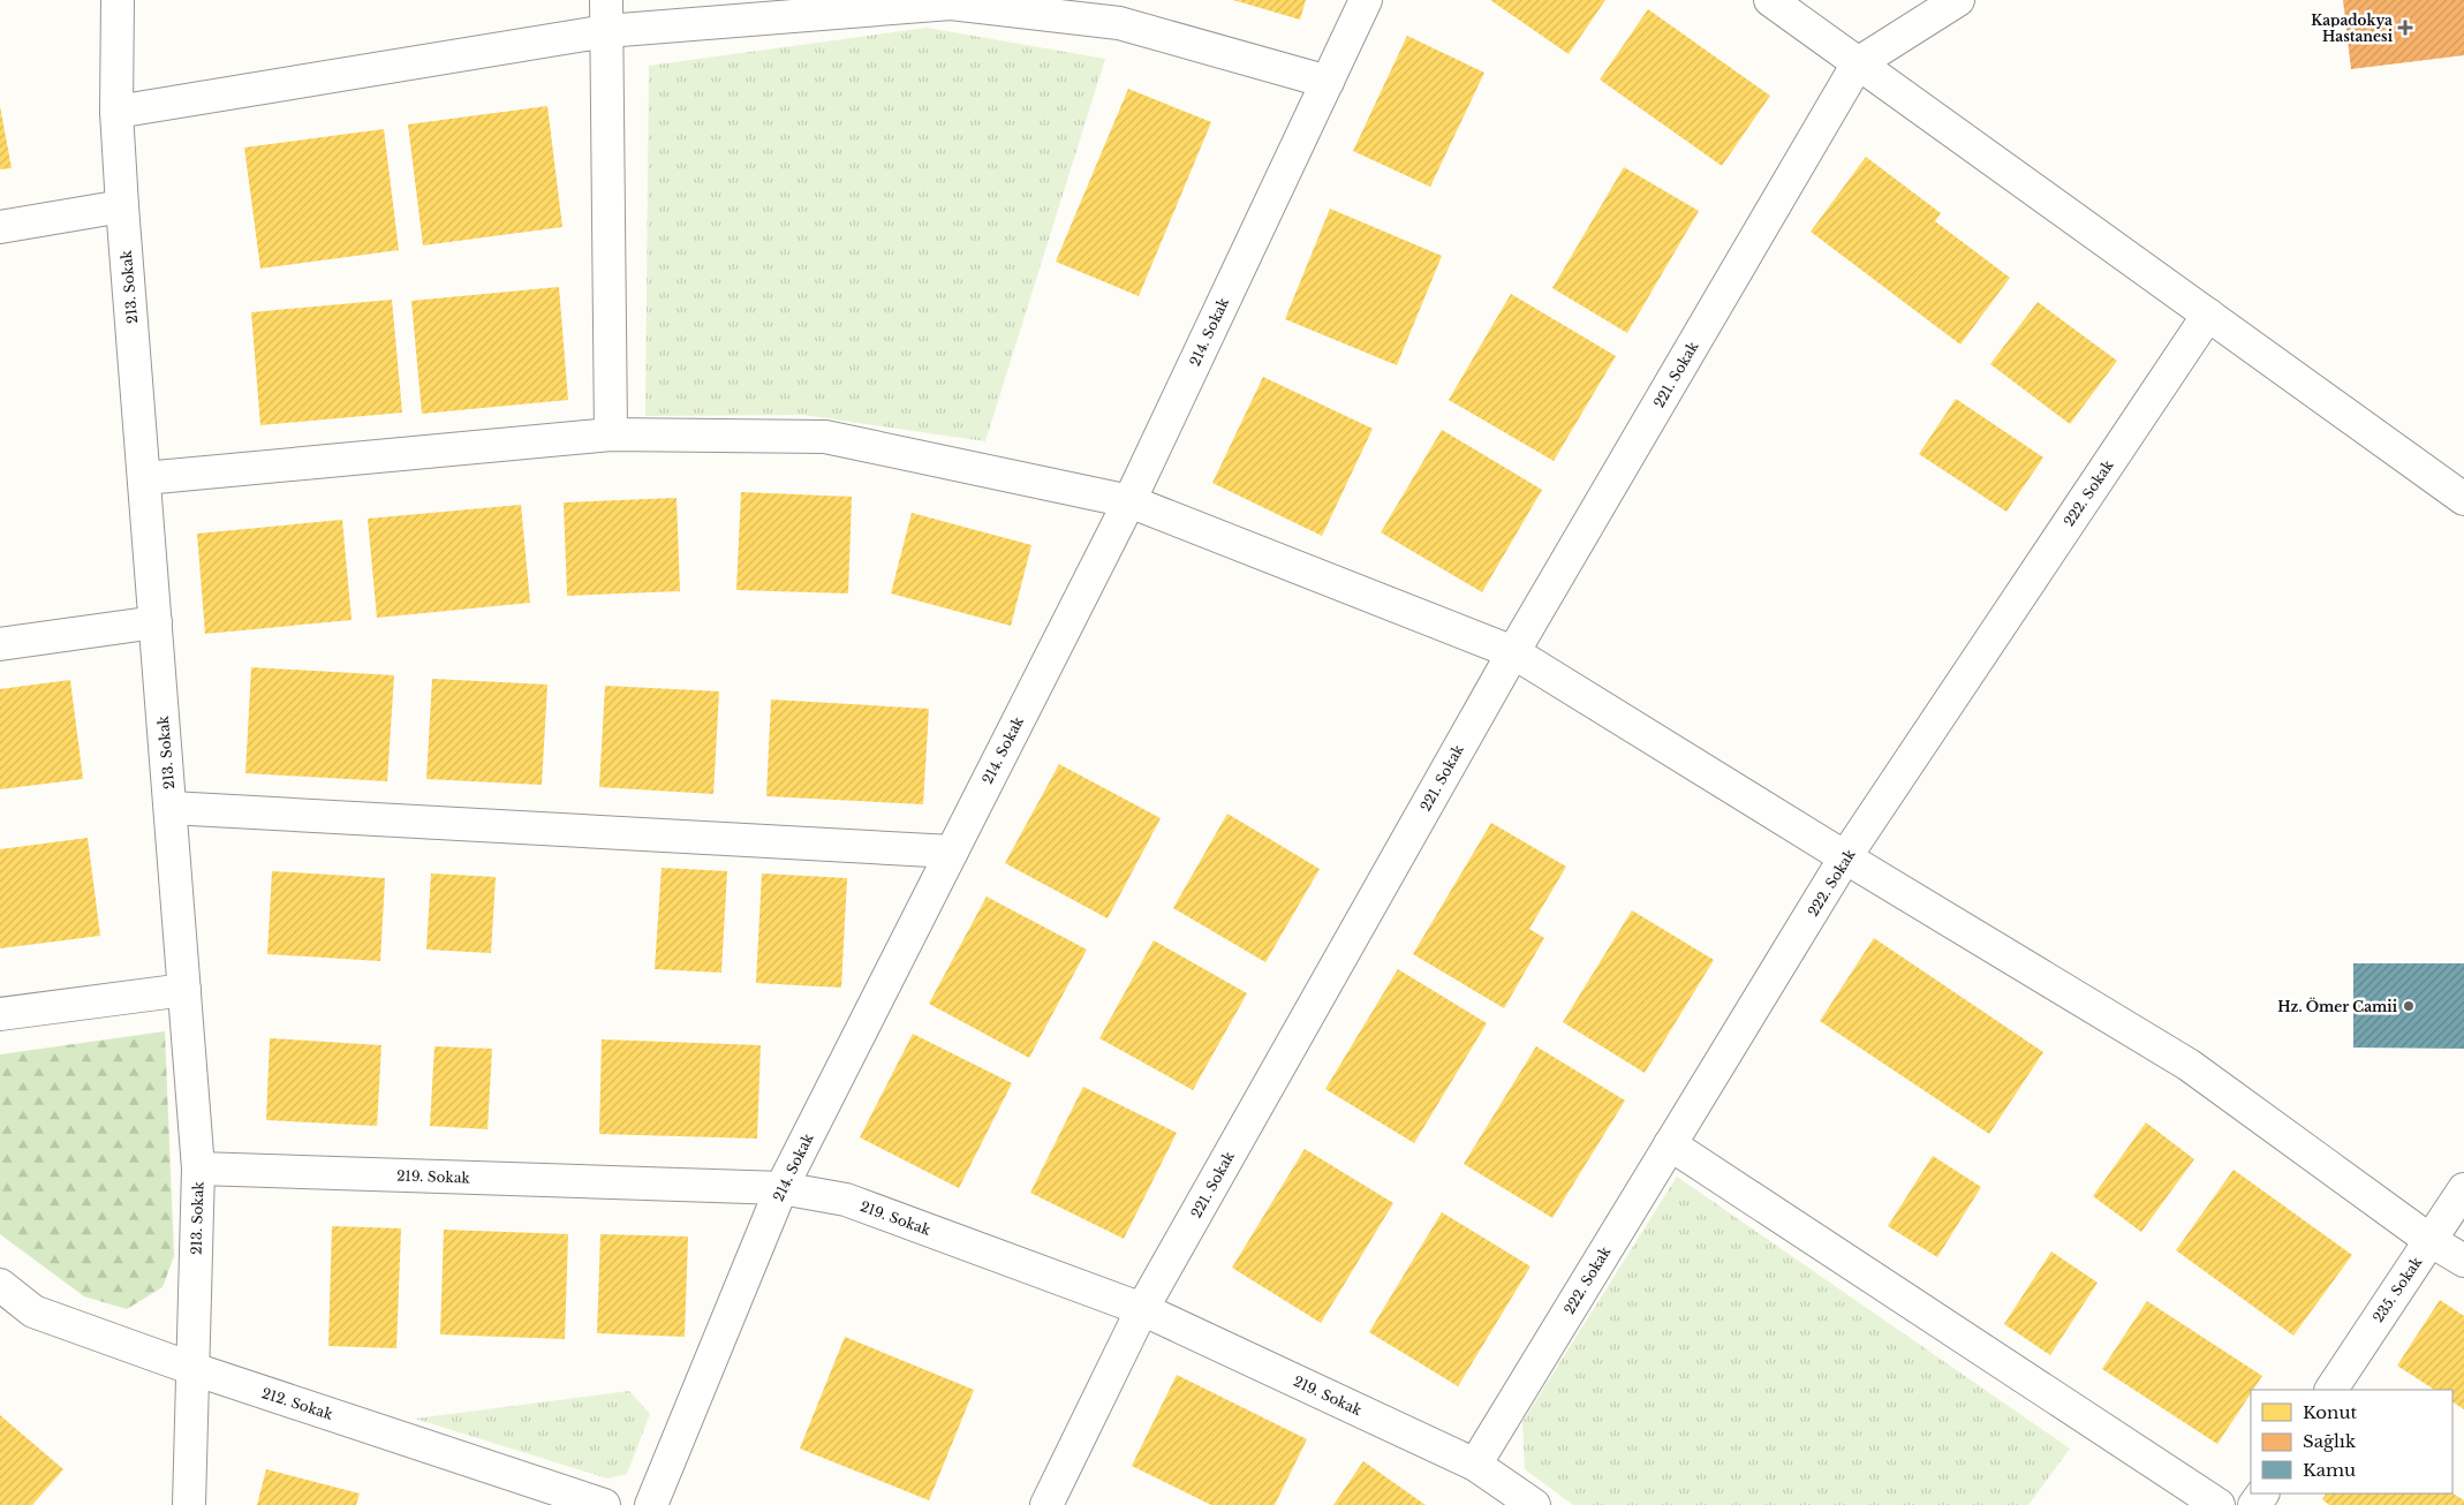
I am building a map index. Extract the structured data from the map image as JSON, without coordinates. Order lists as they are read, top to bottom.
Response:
{
  "streets": {
    "street": [
      "213. Sokak",
      "214. Sokak",
      "221. Sokak",
      "222. Sokak",
      "219. Sokak",
      "235. Sokak",
      "212. Sokak"
    ]
  },
  "crossings": [
    ["213. Sokak", "219. Sokak"],
    ["213. Sokak", "212. Sokak"],
    ["214. Sokak", "219. Sokak"],
    ["221. Sokak", "219. Sokak"],
    ["222. Sokak", "219. Sokak"]
  ],
  "places": {
    "health": ["Kapadokya Hastanesi"],
    "other": ["Hz. Ömer Camii"]
  },
  "legend": ["Konut", "Sağlık", "Kamu"]
}
